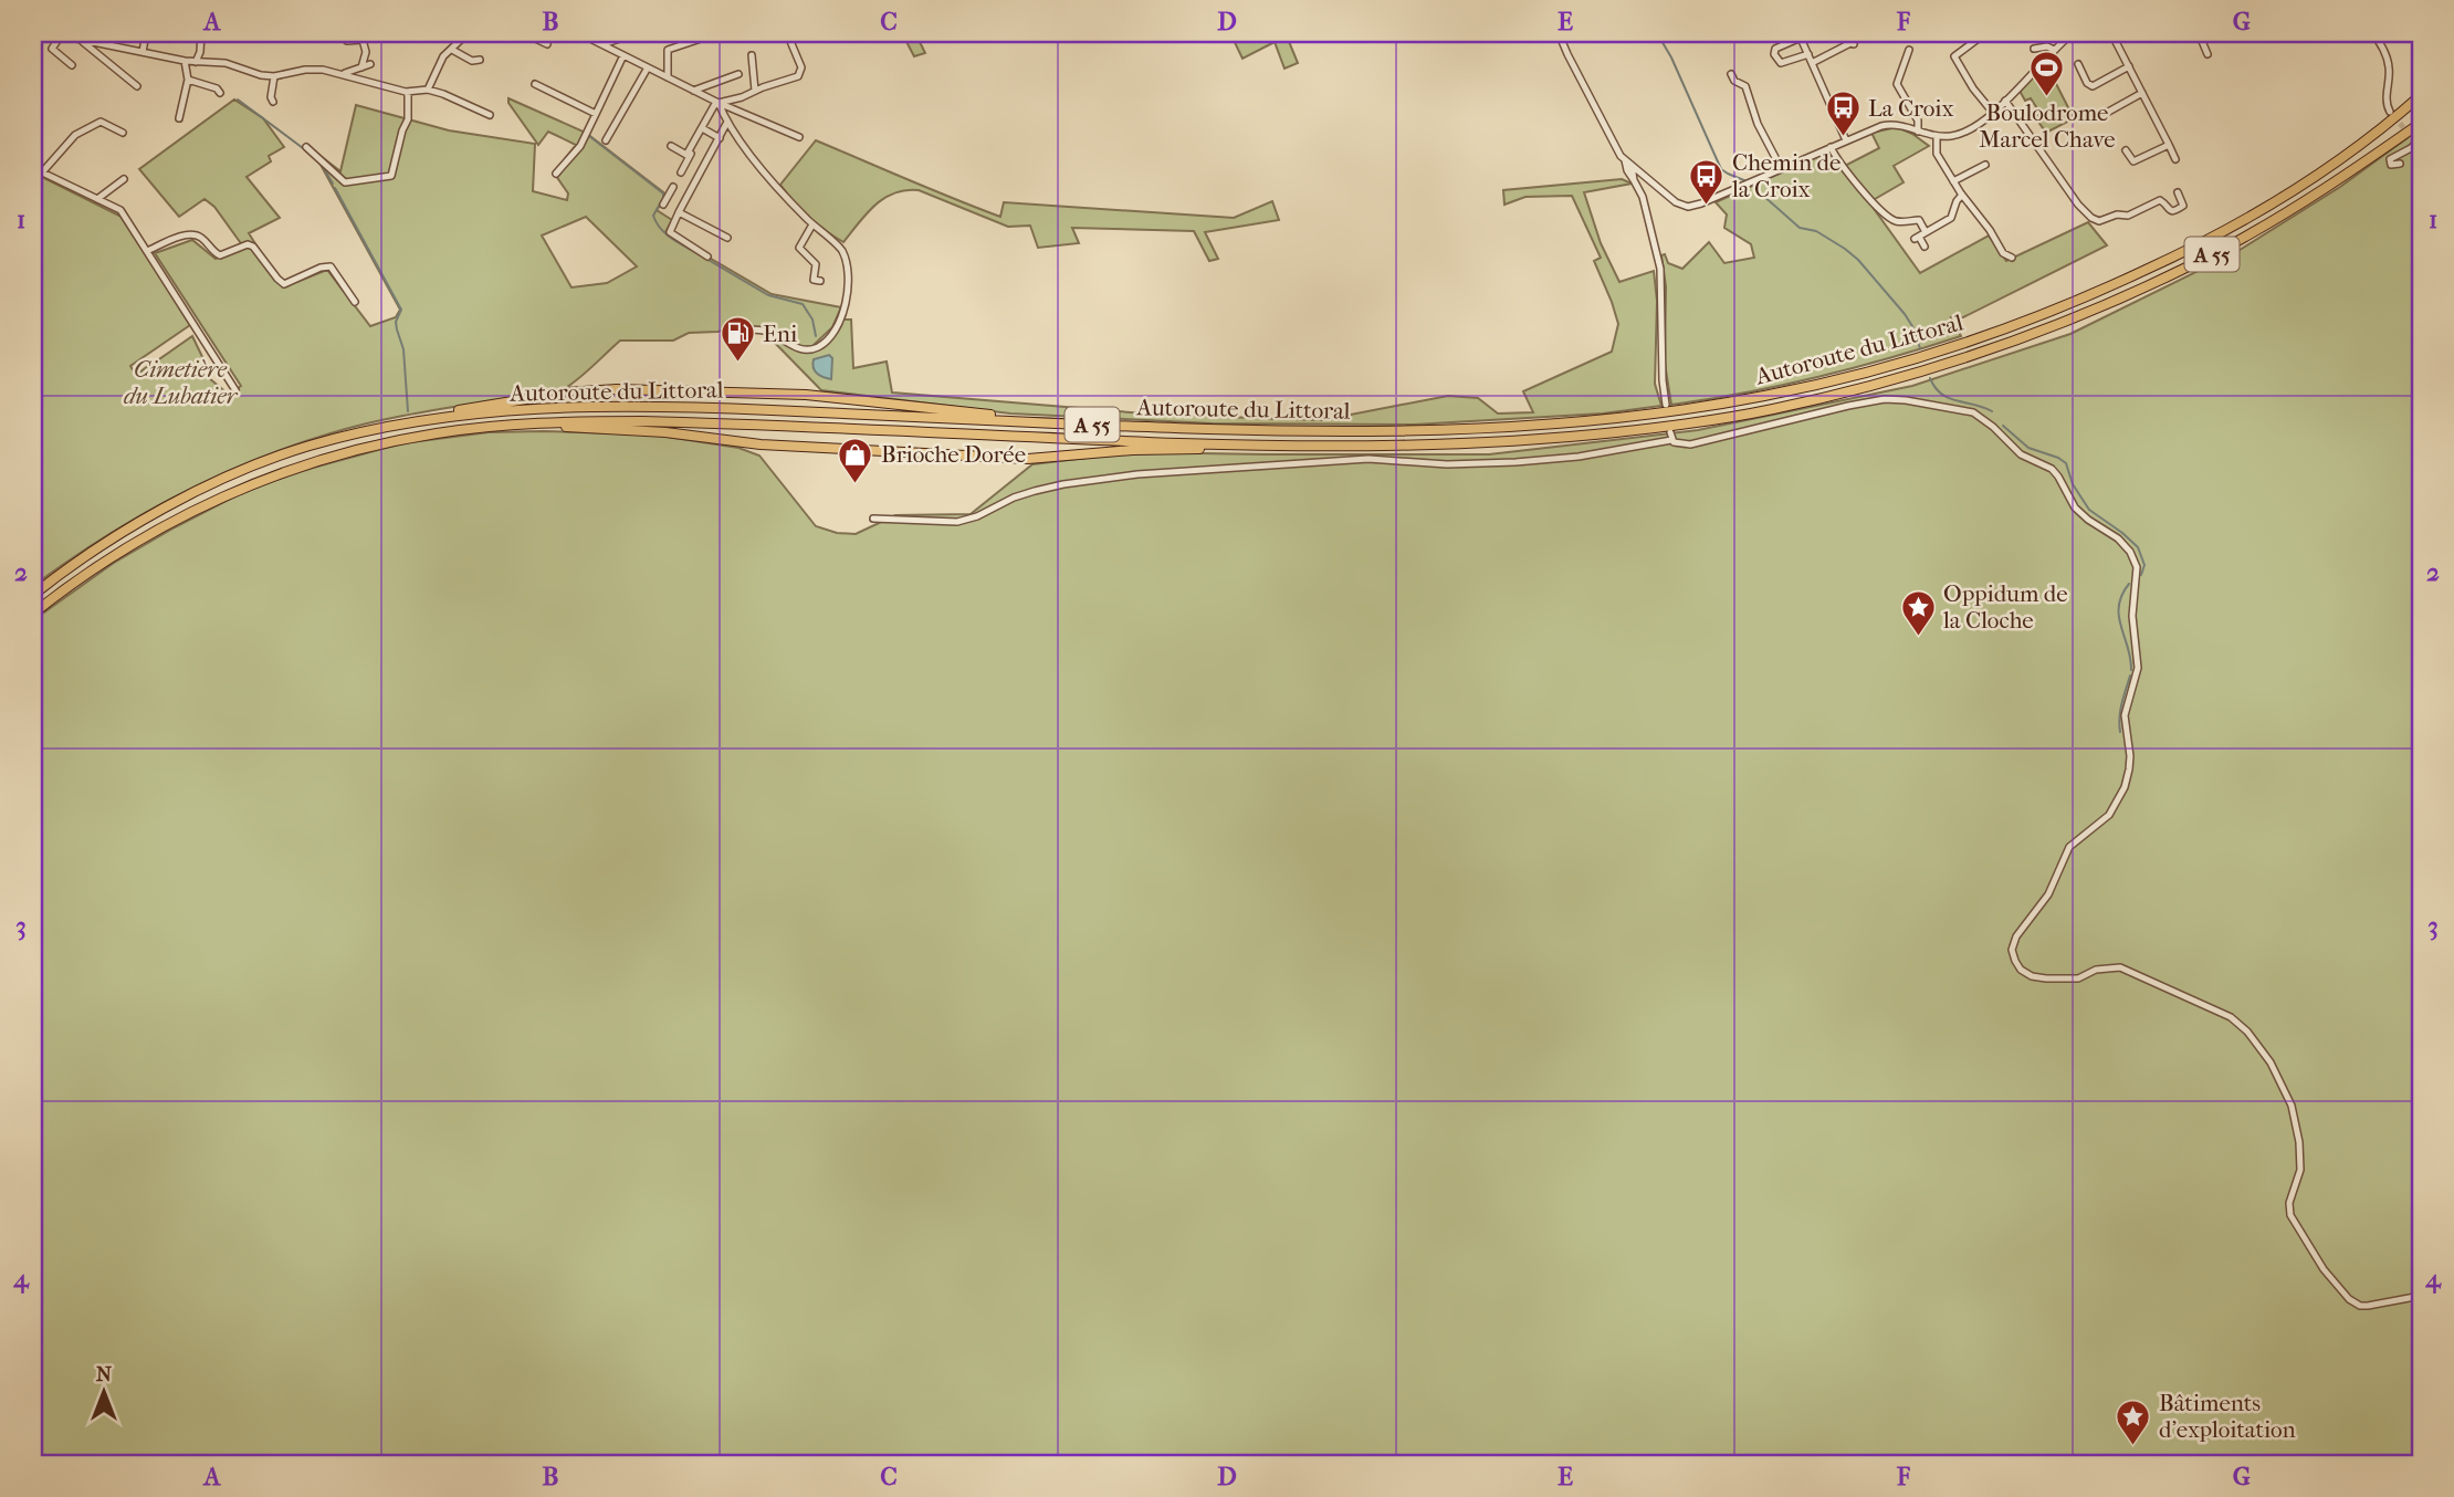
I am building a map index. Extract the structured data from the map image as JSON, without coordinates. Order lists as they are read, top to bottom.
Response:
{
  "streets": {
    "highway": ["A 55", "Autoroute du Littoral"]
  },
  "parks": ["Cimetière du Lubatier"],
  "places": {
    "sports": ["Boulodrome Marcel Chave"],
    "bus stop": ["La Croix", "Chemin de la Croix"],
    "fuel station": ["Eni"],
    "shop": ["Brioche Dorée"],
    "place": ["Oppidum de la Cloche", "Bâtiments d'exploitation"]
  },
  "north": "top",
  "grid": {
    "columns": [
      "A",
      "B",
      "C",
      "D",
      "E",
      "F",
      "G"
    ],
    "rows": [
      "1",
      "2",
      "3",
      "4"
    ]
  }
}
